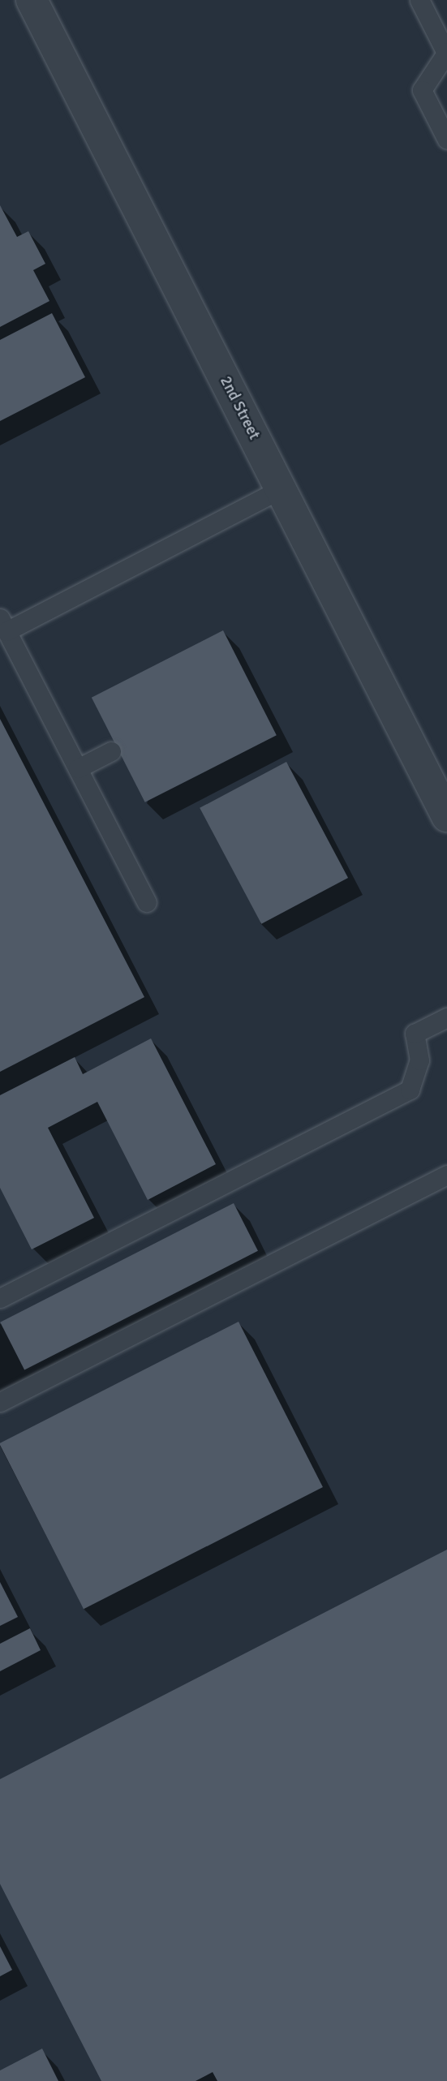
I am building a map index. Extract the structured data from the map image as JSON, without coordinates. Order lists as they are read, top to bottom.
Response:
{
  "streets": {
    "street": ["2nd Street"]
  }
}
